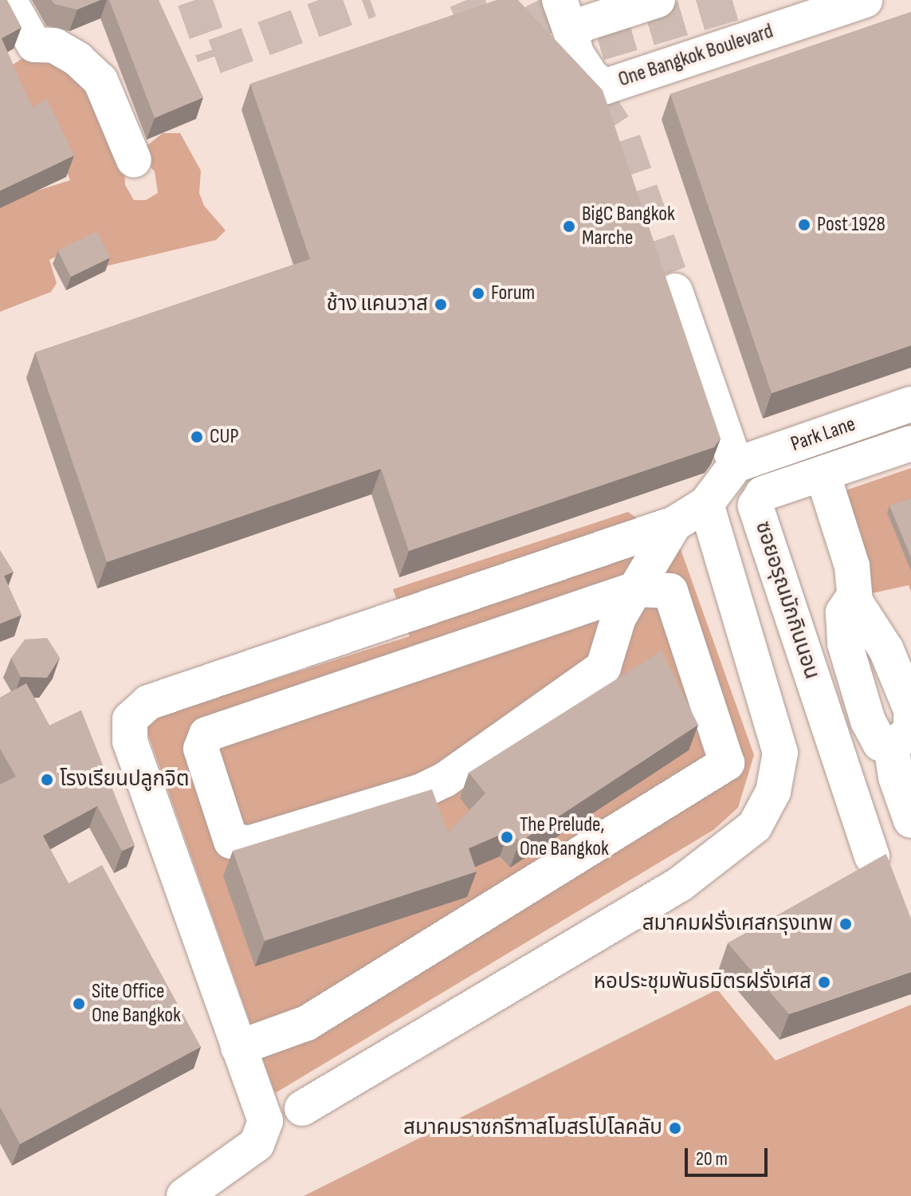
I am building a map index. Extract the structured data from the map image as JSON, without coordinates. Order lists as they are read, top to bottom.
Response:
{
  "streets": {
    "main road": ["One Bangkok Boulevard", "Park Lane", "ซอยอรุณมักกินนอน"]
  },
  "places": [
    "Post 1928",
    "BigC Bangkok Marche",
    "Forum",
    "ช้าง แคนวาส",
    "CUP",
    "โรงเรียนปลูกจิต",
    "The Prelude, One Bangkok",
    "สมาคมฝรั่งเศสกรุงเทพ",
    "หอประชุมพันธมิตรฝรั่งเศส",
    "Site Office One Bangkok",
    "สมาคมราชกรีฑาสโมสรโปโลคลับ"
  ],
  "scale_bar": "20 m"
}
